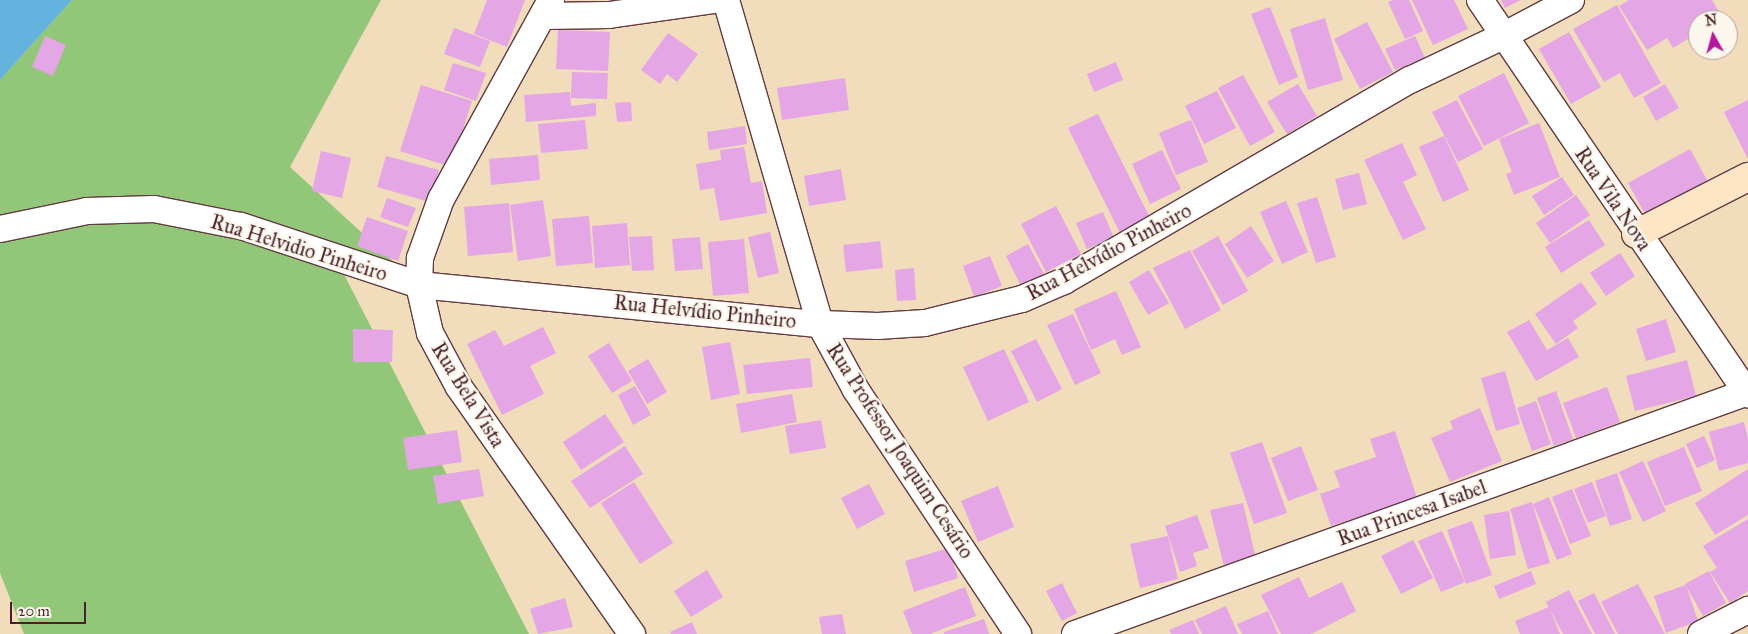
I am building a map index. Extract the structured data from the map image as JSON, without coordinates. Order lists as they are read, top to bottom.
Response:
{
  "streets": {
    "street": [
      "Rua Vila Nova",
      "Rua Helvidio Pinheiro",
      "Rua Helvídio Pinheiro",
      "Rua Bela Vista",
      "Rua Professor Joaquim Cesário",
      "Rua Princesa Isabel"
    ]
  },
  "crossings": [
    ["Rua Vila Nova", "Rua Helvídio Pinheiro"],
    ["Rua Vila Nova", "Rua Princesa Isabel"],
    ["Rua Helvidio Pinheiro", "Rua Helvídio Pinheiro"],
    ["Rua Helvidio Pinheiro", "Rua Bela Vista"],
    ["Rua Helvídio Pinheiro", "Rua Bela Vista"],
    ["Rua Helvídio Pinheiro", "Rua Professor Joaquim Cesário"]
  ],
  "scale_bar": "20 m",
  "north": "top"
}
